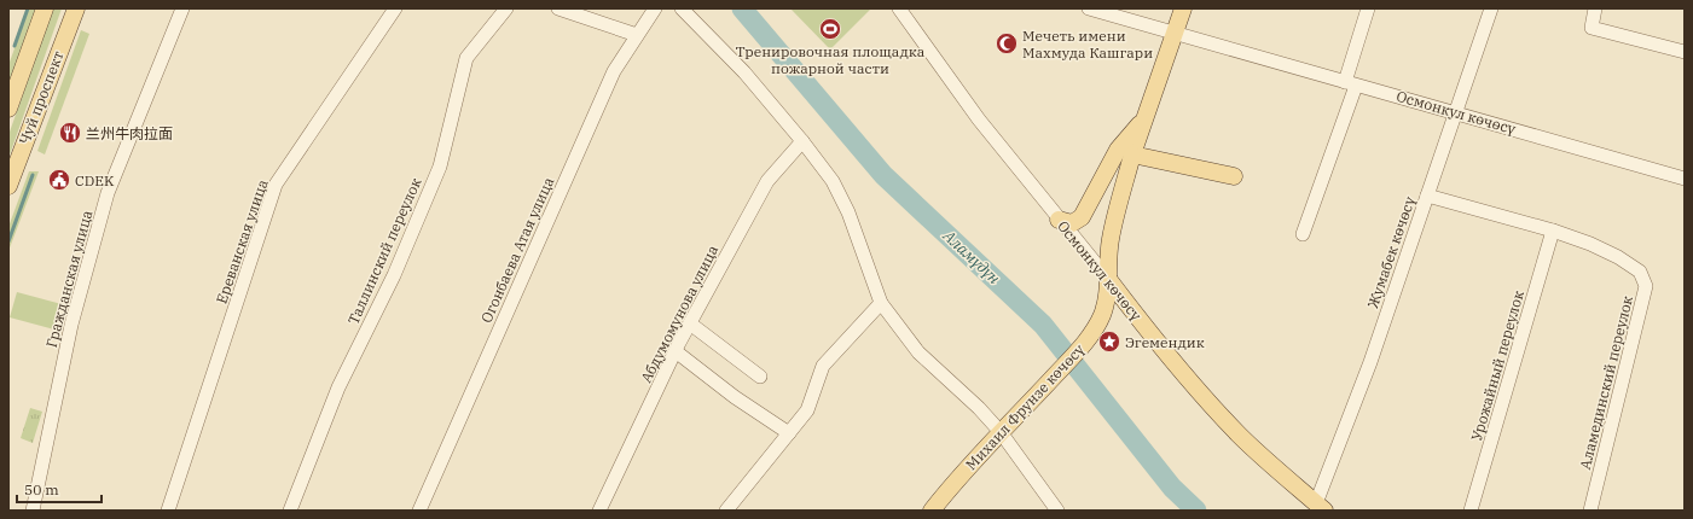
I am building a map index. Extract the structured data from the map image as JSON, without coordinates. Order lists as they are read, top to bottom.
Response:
{
  "streets": {
    "main road": ["Чуй проспект", "Осмонкул көчөсү", "Михаил Фрунзе көчөсү"],
    "street": [
      "Ереванская улица",
      "Огонбаева Атая улица",
      "Таллинский переулок",
      "Жумабек көчөсү",
      "Гражданская улица",
      "Абдумомунова улица",
      "Урожайный переулок",
      "Аламединский переулок"
    ]
  },
  "crossings": [
    ["Осмонкул көчөсү", "Жумабек көчөсү"],
    ["Осмонкул көчөсү", "Михаил Фрунзе көчөсү"],
    ["Жумабек көчөсү", "Аламединский переулок"],
    ["Урожайный переулок", "Аламединский переулок"]
  ],
  "water": ["Аламүдүн"],
  "places": {
    "sports": ["Тренировочная площадка пожарной части"],
    "mosque": ["Мечеть имени Махмуда Кашгари"],
    "restaurant": ["兰州牛肉拉面"],
    "public building": ["CDEK"],
    "place": ["Эгемендик"]
  },
  "scale_bar": "50 m"
}
